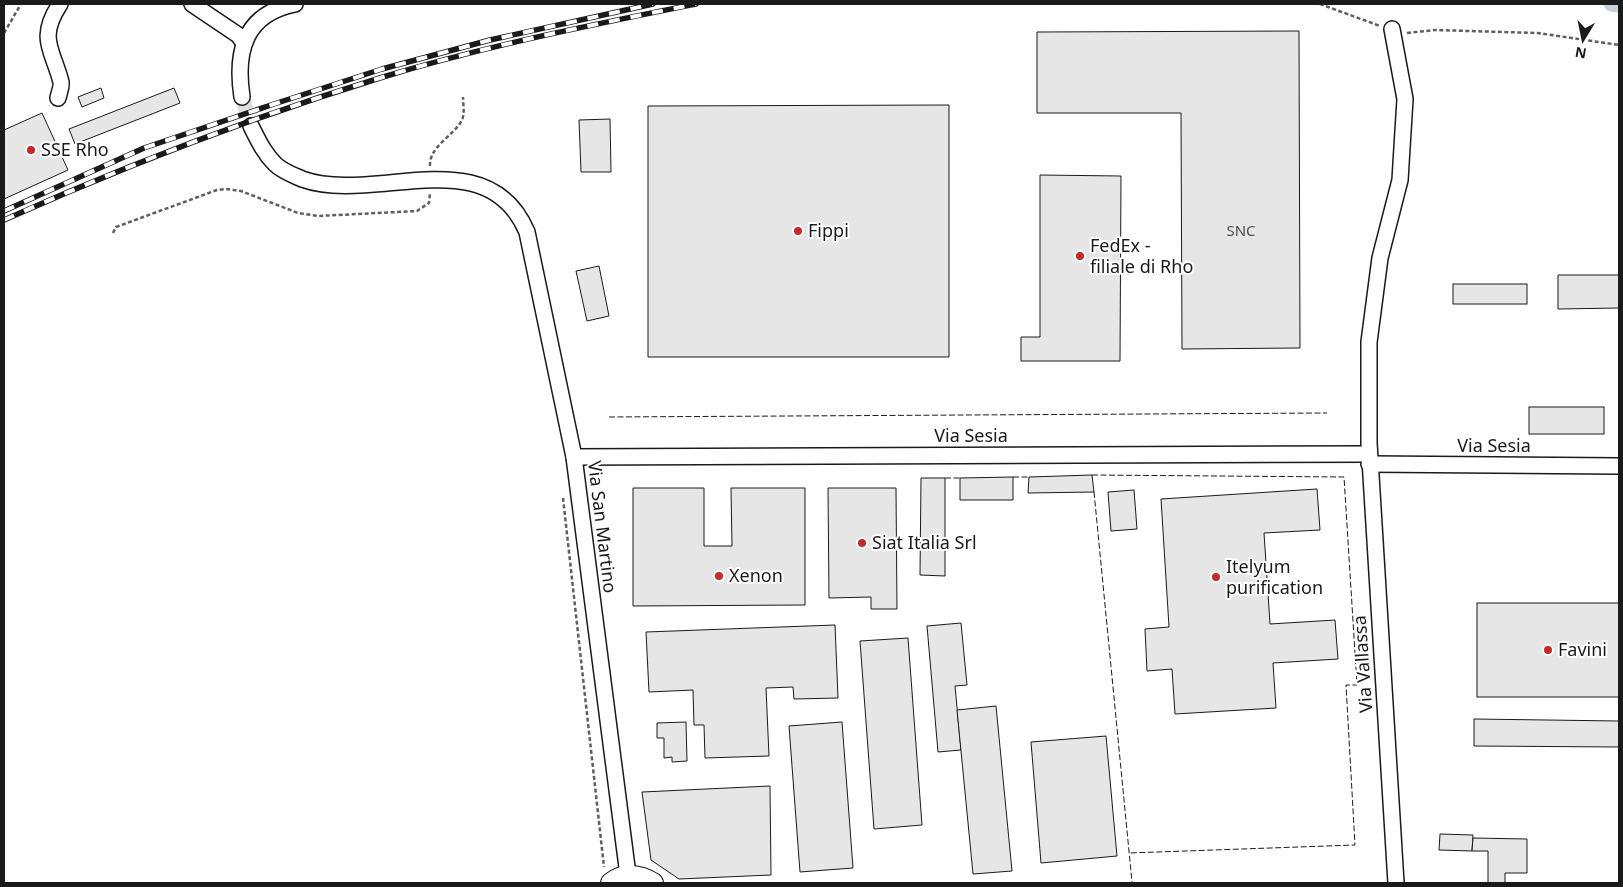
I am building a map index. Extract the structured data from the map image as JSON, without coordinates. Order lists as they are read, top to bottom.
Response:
{
  "streets": {
    "street": ["Via Sesia", "Via San Martino", "Via Vallassa"]
  },
  "crossings": [
    ["Via Sesia", "Via San Martino"],
    ["Via Sesia", "Via Vallassa"]
  ],
  "places": [
    "SSE Rho",
    "Fippi",
    "FedEx - filiale di Rho",
    "Siat Italia Srl",
    "Xenon",
    "Itelyum purification",
    "Favini"
  ],
  "house_numbers": ["SNC"],
  "north": "bottom"
}
